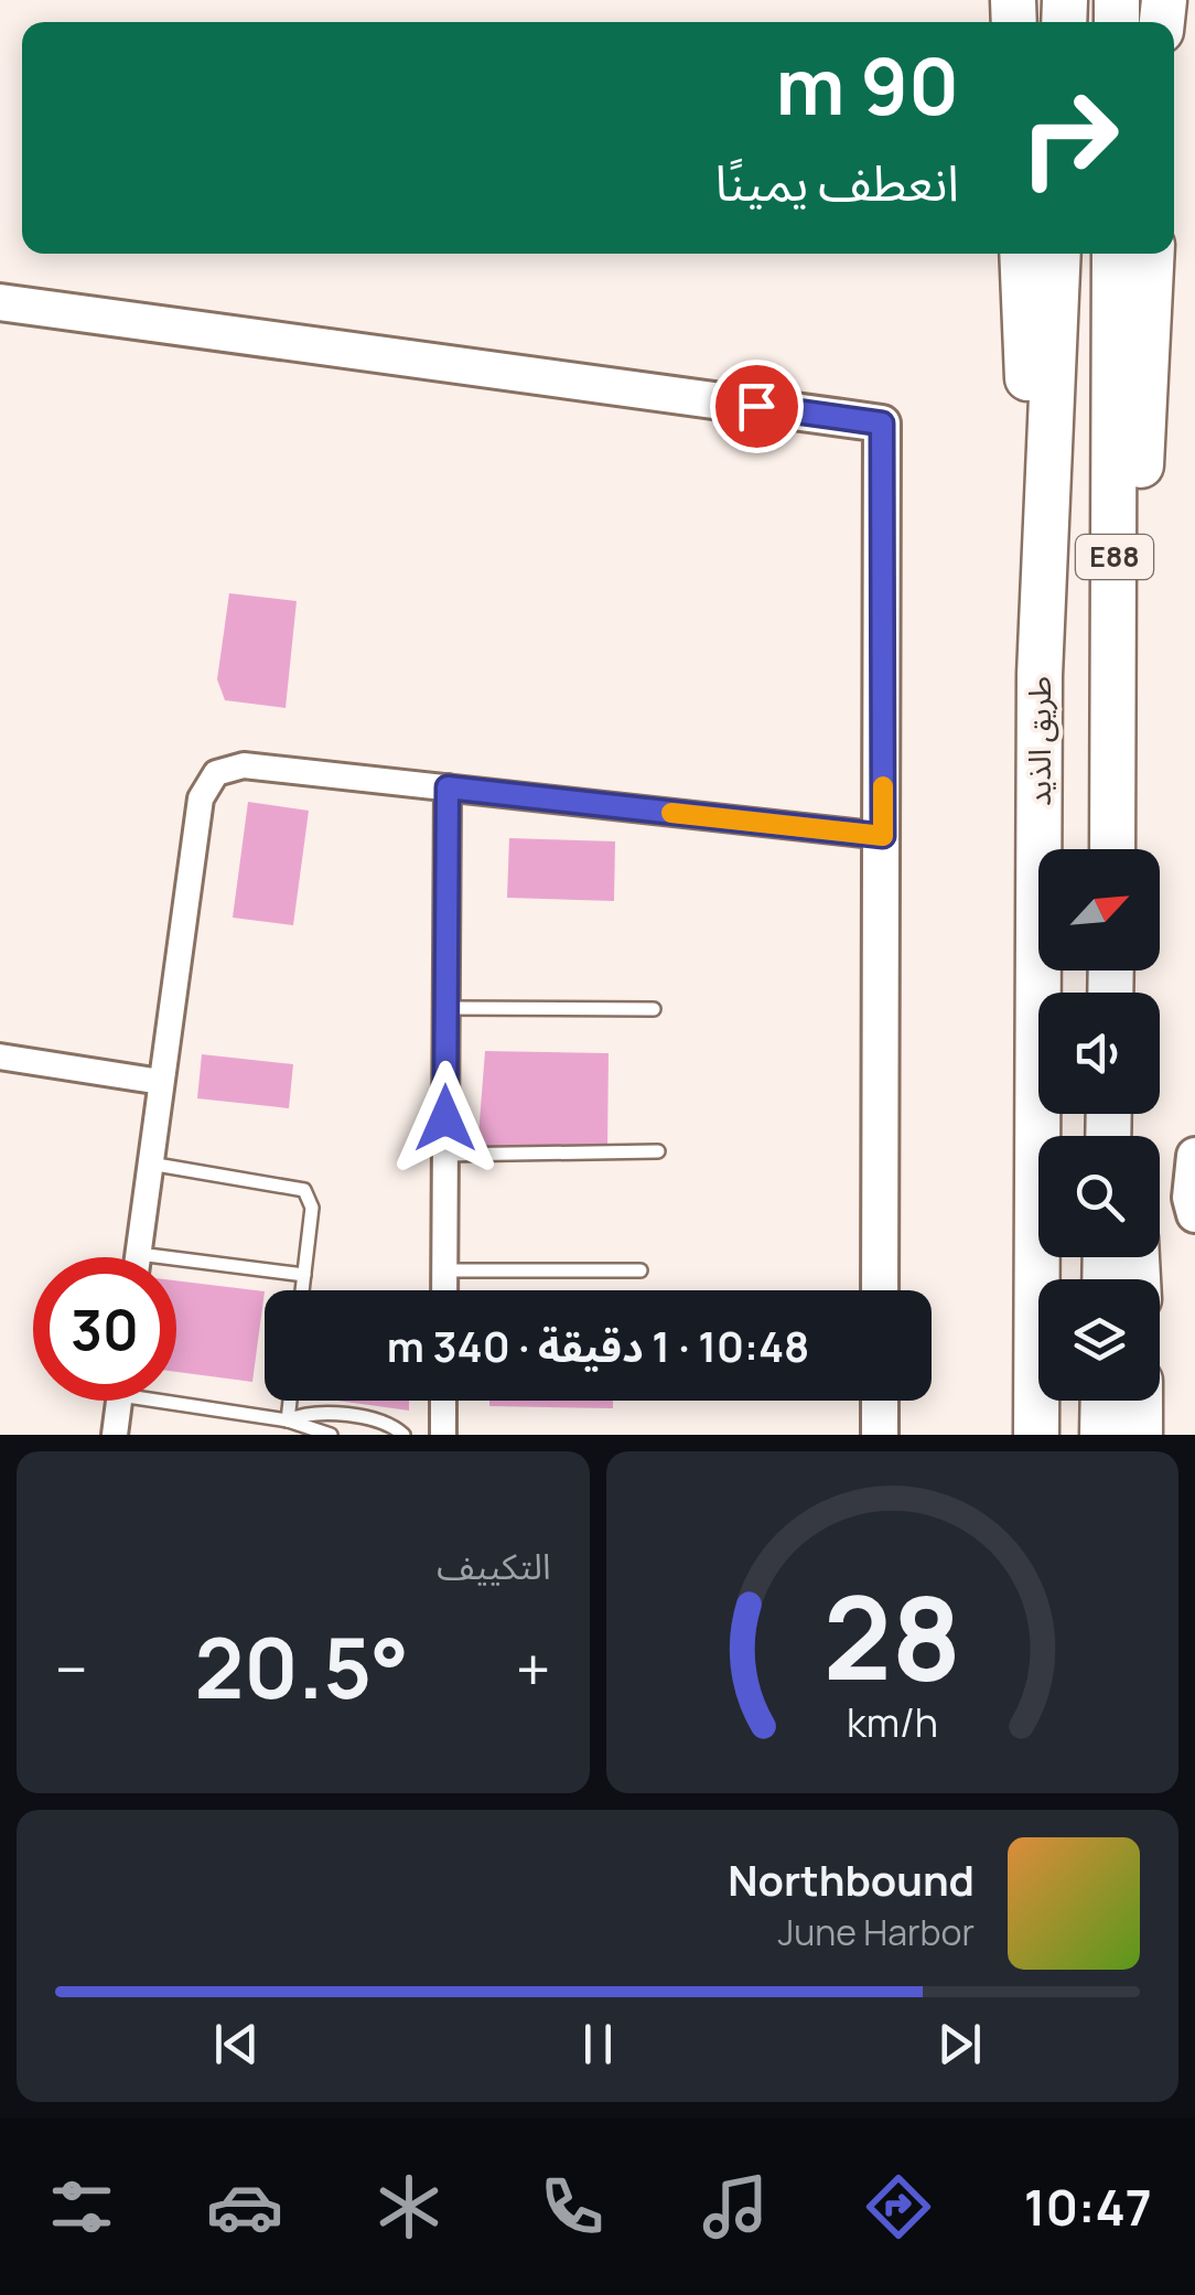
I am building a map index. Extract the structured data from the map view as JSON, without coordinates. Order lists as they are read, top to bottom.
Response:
{
  "streets": {
    "highway": ["E88", "طريق الذيد"]
  },
  "north": "top right",
  "page": {
    "turn": ["90 m", "انعطف يمينًا"],
    "limit": "30",
    "trip": "10:48 · 1 دقيقة · 340 m",
    "tile": "التكييف",
    "heat": ["−", "20.5°", "+"],
    "song": ["Northbound", "June Harbor"],
    "tabs": "10:47",
    "gauge": ["28", "km/h"]
  }
}
